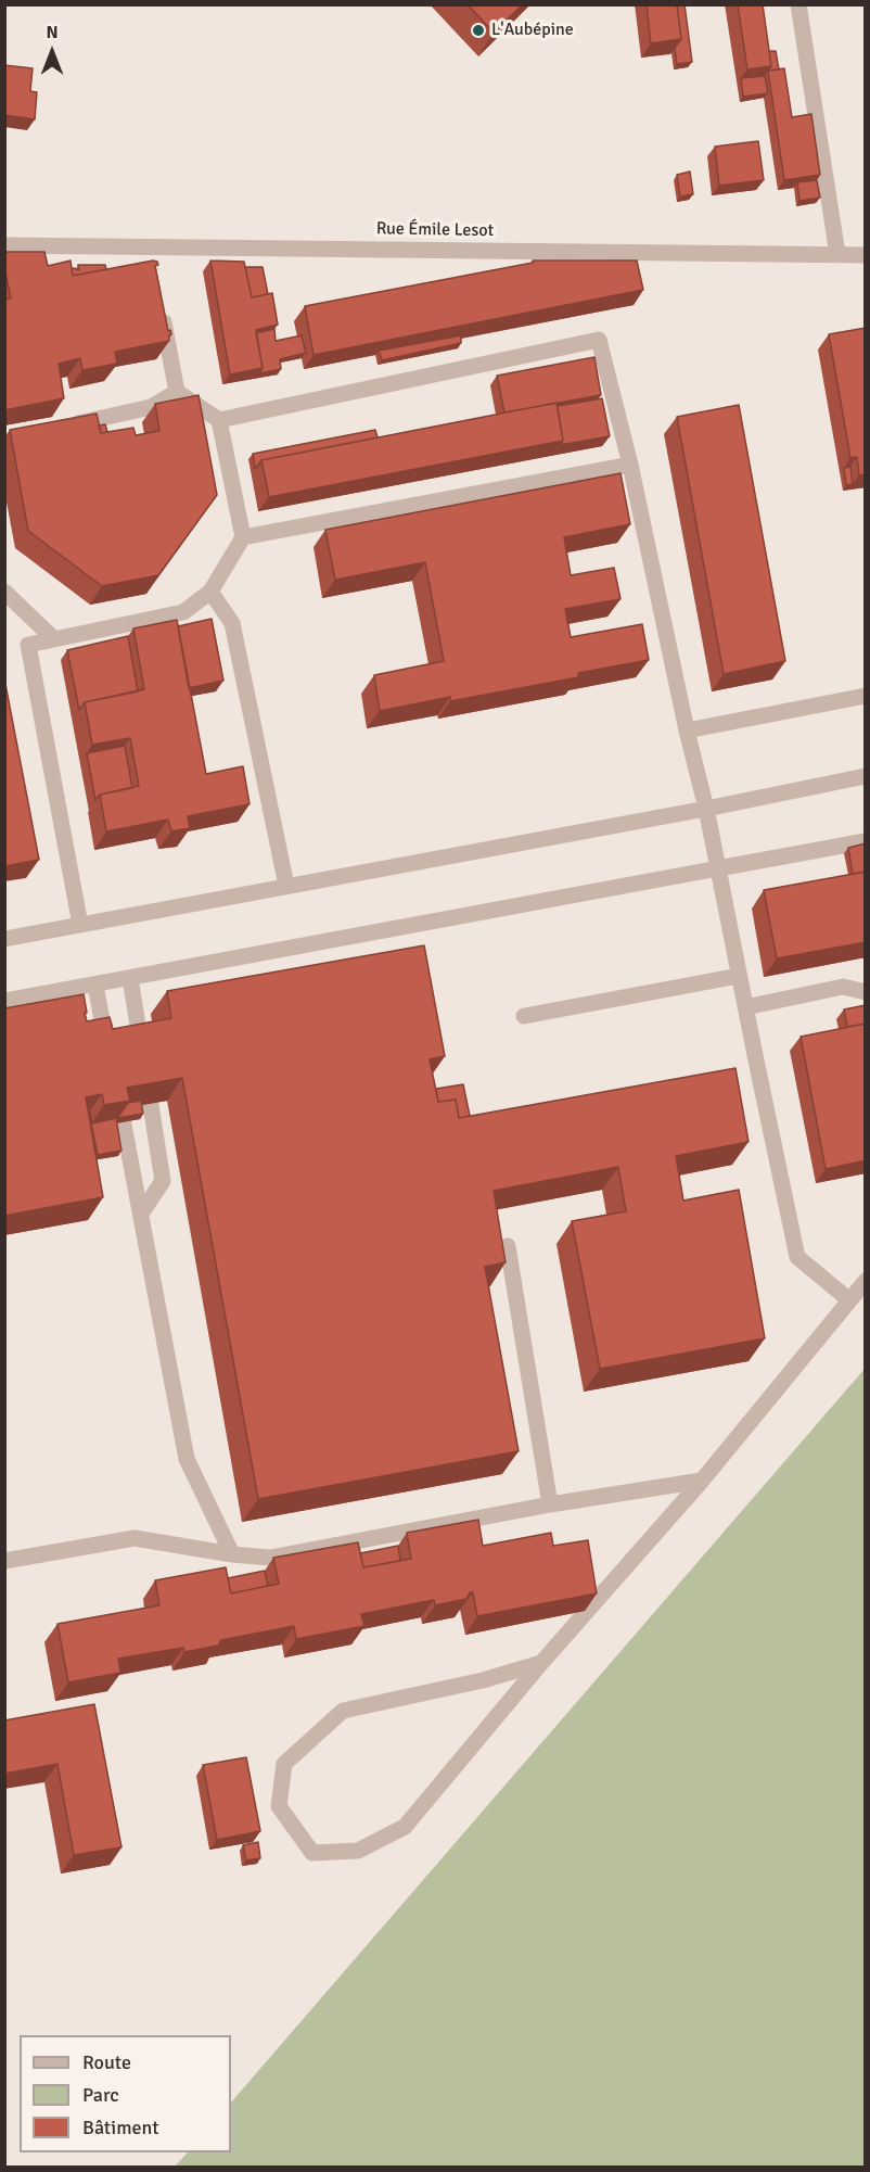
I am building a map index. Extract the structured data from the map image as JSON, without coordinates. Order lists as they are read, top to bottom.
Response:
{
  "streets": {
    "street": ["Rue Émile Lesot"]
  },
  "places": ["L'Aubépine"],
  "legend": ["Route", "Parc", "Bâtiment"],
  "north": "top"
}
